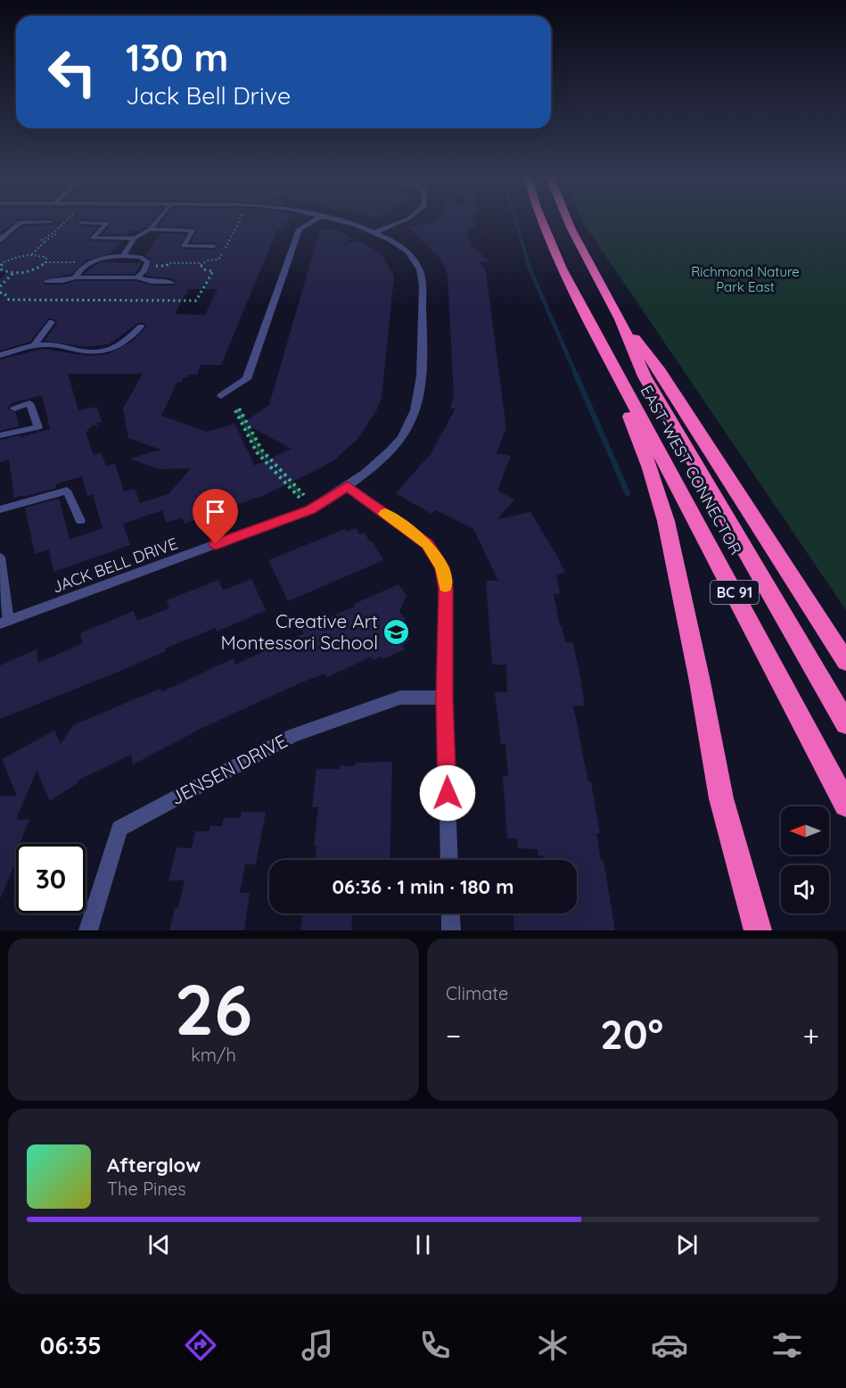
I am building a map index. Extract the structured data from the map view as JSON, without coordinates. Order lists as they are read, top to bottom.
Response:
{
  "streets": {
    "highway": ["EAST-WEST CONNECTOR", "BC 91"],
    "street": ["JACK BELL DRIVE", "JENSEN DRIVE"]
  },
  "parks": ["Richmond Nature Park East"],
  "places": {
    "school or university": ["Creative Art Montessori School"]
  },
  "north": "left",
  "page": {
    "turn": ["130 m", "Jack Bell Drive"],
    "limit": "30",
    "trip": "06:36 · 1 min · 180 m",
    "tile": [
      ["26", "km/h"],
      "Climate"
    ],
    "heat": ["−", "20°", "+"],
    "song": ["Afterglow", "The Pines"],
    "tabs": "06:35"
  }
}
